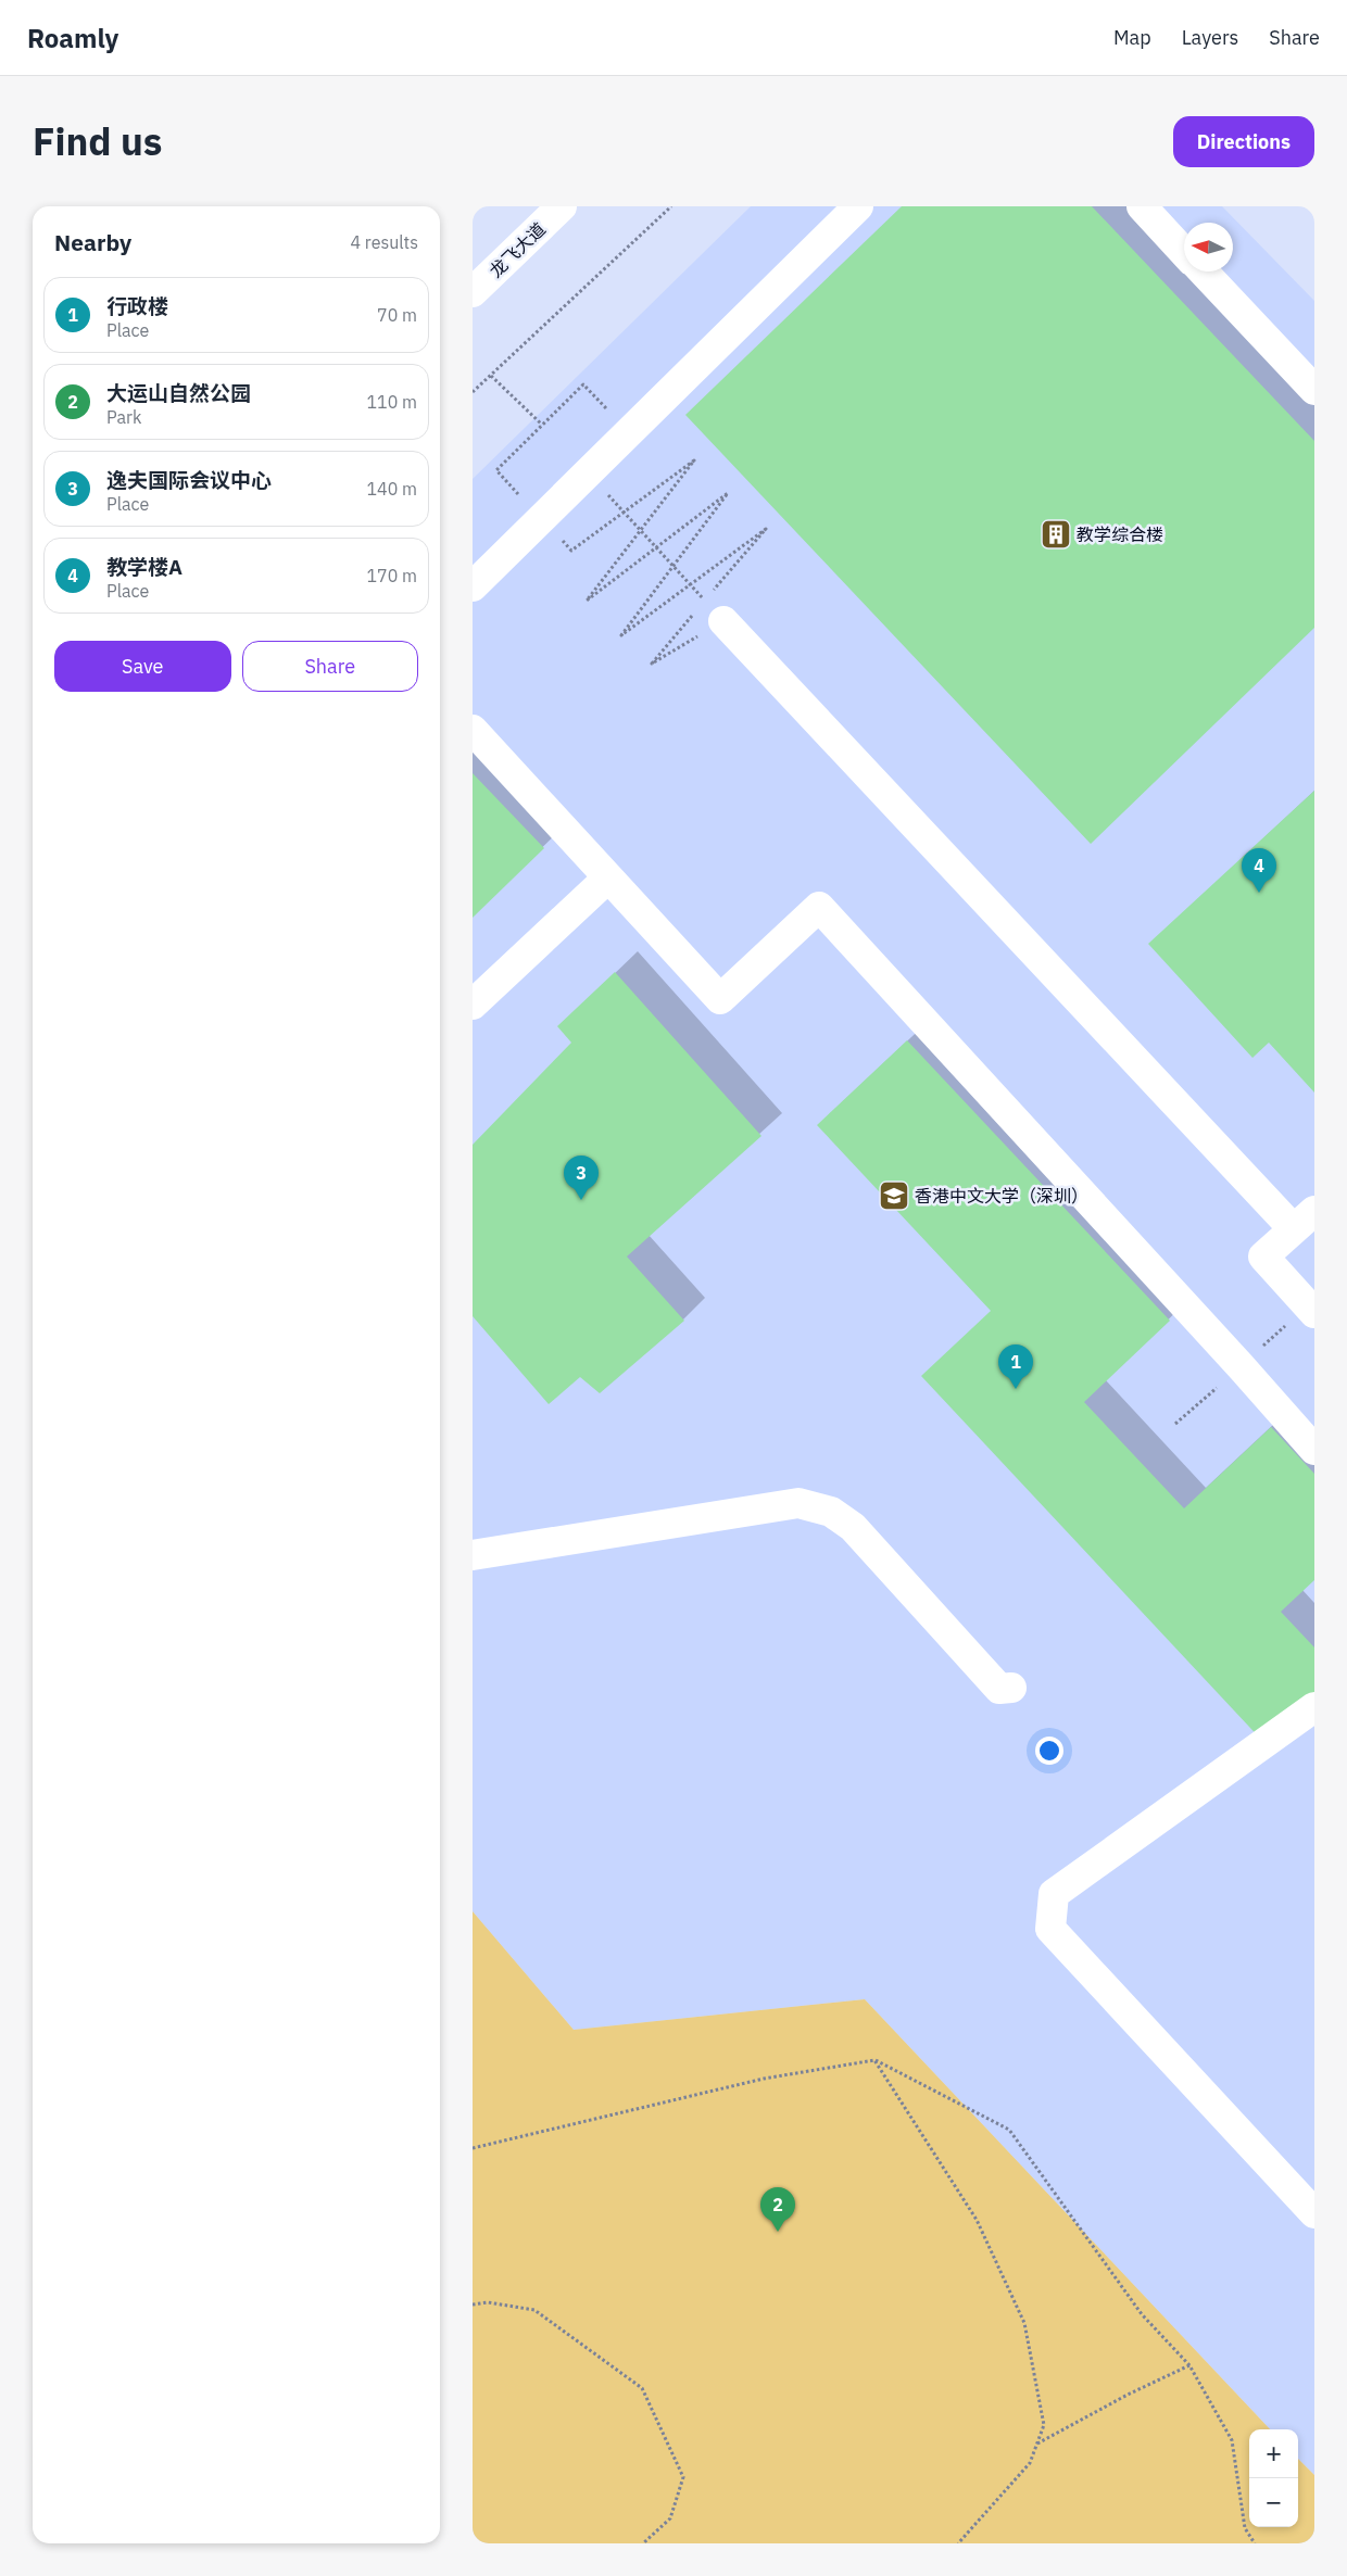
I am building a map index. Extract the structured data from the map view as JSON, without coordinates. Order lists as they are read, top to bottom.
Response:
{
  "streets": {
    "street": ["龙飞大道"]
  },
  "places": {
    "building": ["教学综合楼"],
    "school or university": ["香港中文大学（深圳）"]
  },
  "north": "left",
  "page": {
    "header": "Roamly",
    "nav": ["Map", "Layers", "Share"],
    "title": "Find us",
    "buttons": [
      "Directions",
      ["Save", "Share"]
    ],
    "heading": ["Nearby", "4 results"],
    "list": [
      {
        "mark": "1",
        "name": "行政楼",
        "note": "Place",
        "value": "70 m"
      },
      {
        "mark": "2",
        "name": "大运山自然公园",
        "note": "Park",
        "value": "110 m"
      },
      {
        "mark": "3",
        "name": "逸夫国际会议中心",
        "note": "Place",
        "value": "140 m"
      },
      {
        "mark": "4",
        "name": "教学楼A",
        "note": "Place",
        "value": "170 m"
      }
    ],
    "pins": [
      "4",
      "3",
      "1",
      "2"
    ],
    "map_buttons": ["+", "−"]
  }
}
